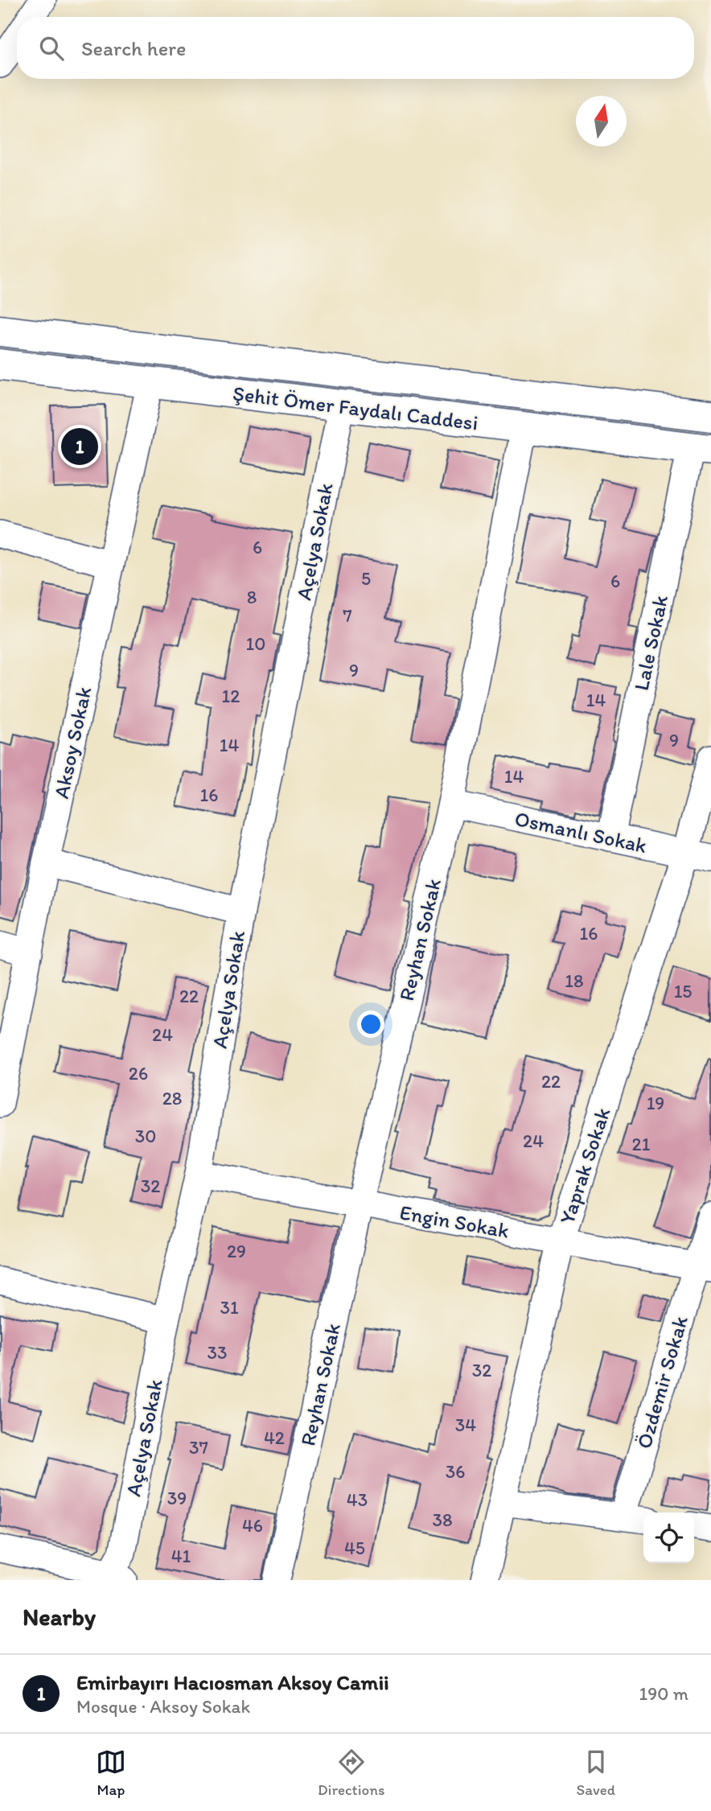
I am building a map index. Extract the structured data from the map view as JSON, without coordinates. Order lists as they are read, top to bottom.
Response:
{
  "streets": {
    "main road": ["Şehit Ömer Faydalı Caddesi"],
    "street": [
      "Açelya Sokak",
      "Lale Sokak",
      "Aksoy Sokak",
      "Osmanlı Sokak",
      "Reyhan Sokak",
      "Yaprak Sokak",
      "Engin Sokak",
      "Özdemir Sokak"
    ]
  },
  "crossings": [
    ["Şehit Ömer Faydalı Caddesi", "Açelya Sokak"],
    ["Şehit Ömer Faydalı Caddesi", "Lale Sokak"],
    ["Şehit Ömer Faydalı Caddesi", "Aksoy Sokak"],
    ["Şehit Ömer Faydalı Caddesi", "Reyhan Sokak"],
    ["Açelya Sokak", "Engin Sokak"],
    ["Lale Sokak", "Osmanlı Sokak"],
    ["Osmanlı Sokak", "Reyhan Sokak"],
    ["Osmanlı Sokak", "Yaprak Sokak"],
    ["Reyhan Sokak", "Engin Sokak"],
    ["Yaprak Sokak", "Engin Sokak"],
    ["Engin Sokak", "Özdemir Sokak"]
  ],
  "house_numbers": [
    "6",
    "5",
    "6",
    "8",
    "7",
    "10",
    "9",
    "12",
    "14",
    "9",
    "14",
    "14",
    "16",
    "16",
    "18",
    "15",
    "22",
    "24",
    "26",
    "22",
    "28",
    "19",
    "30",
    "24",
    "21",
    "32",
    "29",
    "31",
    "33",
    "32",
    "34",
    "42",
    "37",
    "36",
    "39",
    "43",
    "38",
    "46",
    "45",
    "41"
  ],
  "north": "top",
  "page": {
    "search": "Search here",
    "pins": "1",
    "heading": "Nearby",
    "list": [
      {
        "mark": "1",
        "name": "Emirbayırı Hacıosman Aksoy Camii",
        "note": "Mosque · Aksoy Sokak",
        "value": "190 m"
      }
    ],
    "nav": ["Map", "Directions", "Saved"]
  }
}
